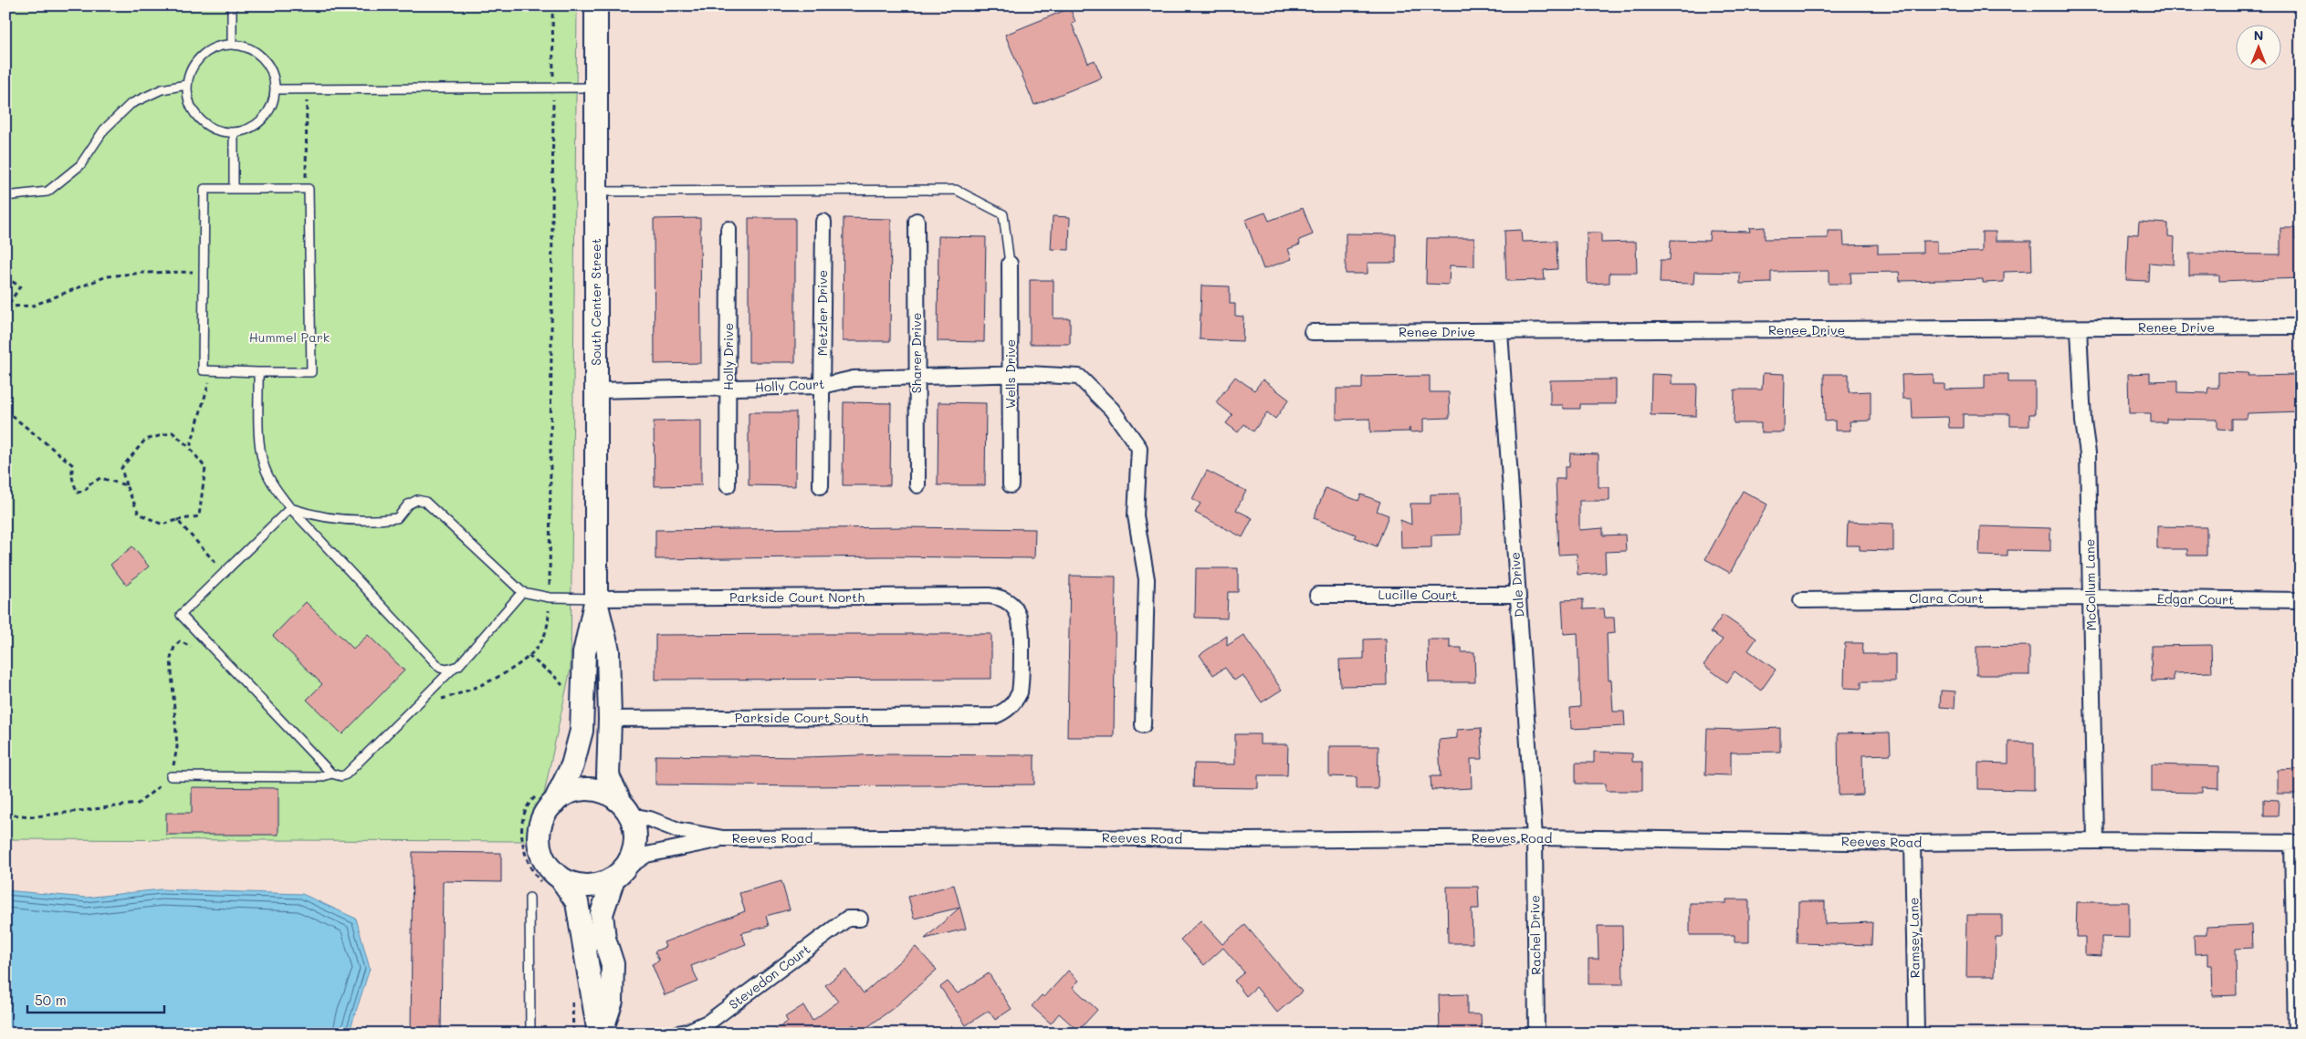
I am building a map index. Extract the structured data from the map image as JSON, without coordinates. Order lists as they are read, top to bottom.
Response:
{
  "streets": {
    "main road": ["South Center Street"],
    "street": [
      "Metzler Drive",
      "Renee Drive",
      "Sharer Drive",
      "Holly Drive",
      "Wells Drive",
      "Holly Court",
      "Dale Drive",
      "McCollum Lane",
      "Lucille Court",
      "Parkside Court North",
      "Clara Court",
      "Edgar Court",
      "Parkside Court South",
      "Reeves Road",
      "Rachel Drive",
      "Ramsey Lane",
      "Stevedon Court"
    ]
  },
  "crossings": [
    ["South Center Street", "Holly Court"],
    ["South Center Street", "Parkside Court North"],
    ["South Center Street", "Parkside Court South"],
    ["South Center Street", "Reeves Road"],
    ["Metzler Drive", "Holly Court"],
    ["Renee Drive", "Dale Drive"],
    ["Renee Drive", "McCollum Lane"],
    ["Sharer Drive", "Holly Court"],
    ["Holly Drive", "Holly Court"],
    ["Wells Drive", "Holly Court"],
    ["Dale Drive", "Lucille Court"],
    ["Dale Drive", "Reeves Road"],
    ["Dale Drive", "Rachel Drive"],
    ["McCollum Lane", "Clara Court"],
    ["McCollum Lane", "Edgar Court"],
    ["McCollum Lane", "Reeves Road"],
    ["Parkside Court North", "Parkside Court South"],
    ["Clara Court", "Edgar Court"],
    ["Reeves Road", "Rachel Drive"],
    ["Reeves Road", "Ramsey Lane"]
  ],
  "parks": ["Hummel Park"],
  "scale_bar": "50 m",
  "north": "top"
}
